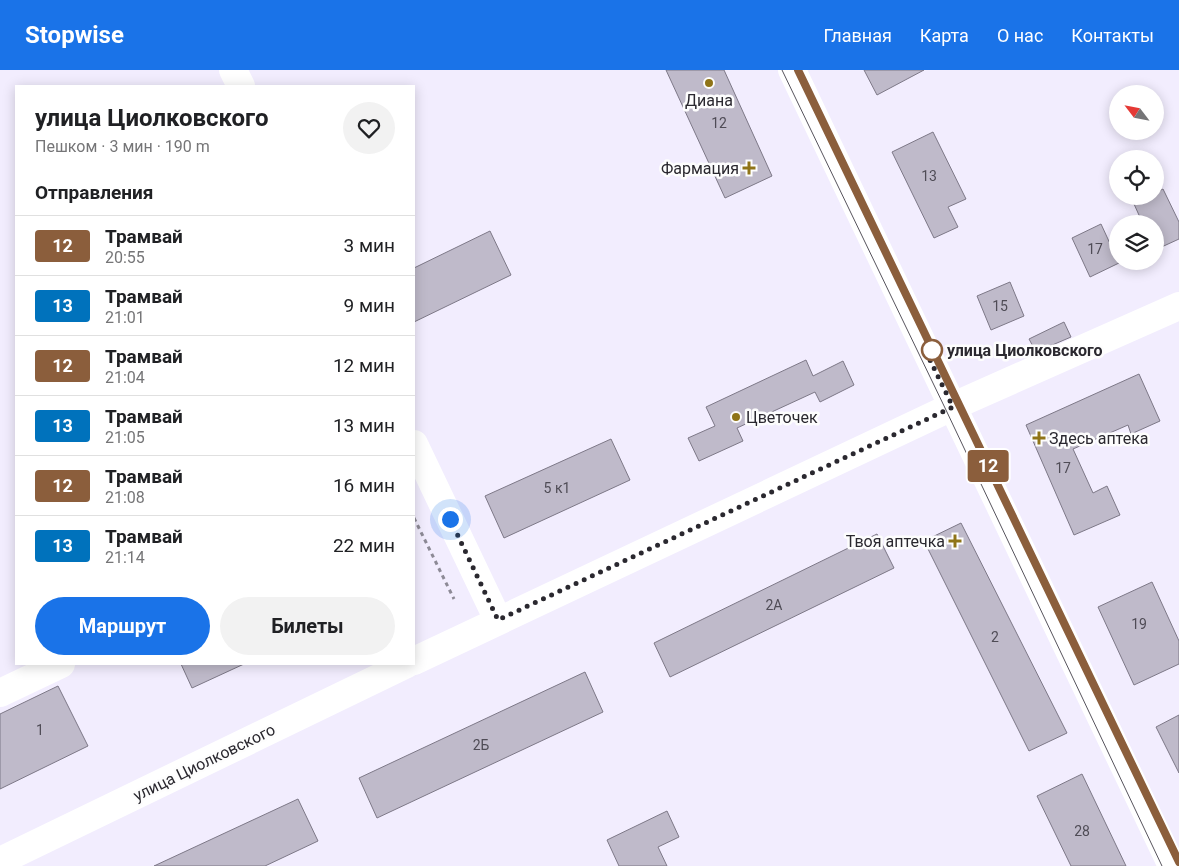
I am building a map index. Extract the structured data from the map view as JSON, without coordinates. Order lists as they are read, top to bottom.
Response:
{
  "streets": {
    "street": ["улица Циолковского"]
  },
  "places": {
    "other": ["Диана", "улица Циолковского", "Цветочек"],
    "health": ["Фармация", "Здесь аптека", "Твоя аптечка"]
  },
  "lines": ["tram line 12"],
  "house_numbers": [
    "12",
    "13",
    "17",
    "15",
    "17",
    "5 к1",
    "2А",
    "19",
    "2",
    "1",
    "2Б",
    "28"
  ],
  "north": "top left",
  "page": {
    "header": "Stopwise",
    "nav": [
      "Главная",
      "Карта",
      "О нас",
      "Контакты"
    ],
    "on_map": "12",
    "heading": [
      ["улица Циолковского", "Пешком · 3 мин · 190 m"],
      "Отправления"
    ],
    "list": [
      {
        "mark": "12",
        "name": "Трамвай",
        "note": "20:55",
        "value": "3 мин"
      },
      {
        "mark": "13",
        "name": "Трамвай",
        "note": "21:01",
        "value": "9 мин"
      },
      {
        "mark": "12",
        "name": "Трамвай",
        "note": "21:04",
        "value": "12 мин"
      },
      {
        "mark": "13",
        "name": "Трамвай",
        "note": "21:05",
        "value": "13 мин"
      },
      {
        "mark": "12",
        "name": "Трамвай",
        "note": "21:08",
        "value": "16 мин"
      },
      {
        "mark": "13",
        "name": "Трамвай",
        "note": "21:14",
        "value": "22 мин"
      }
    ],
    "buttons": ["Маршрут", "Билеты"]
  }
}
